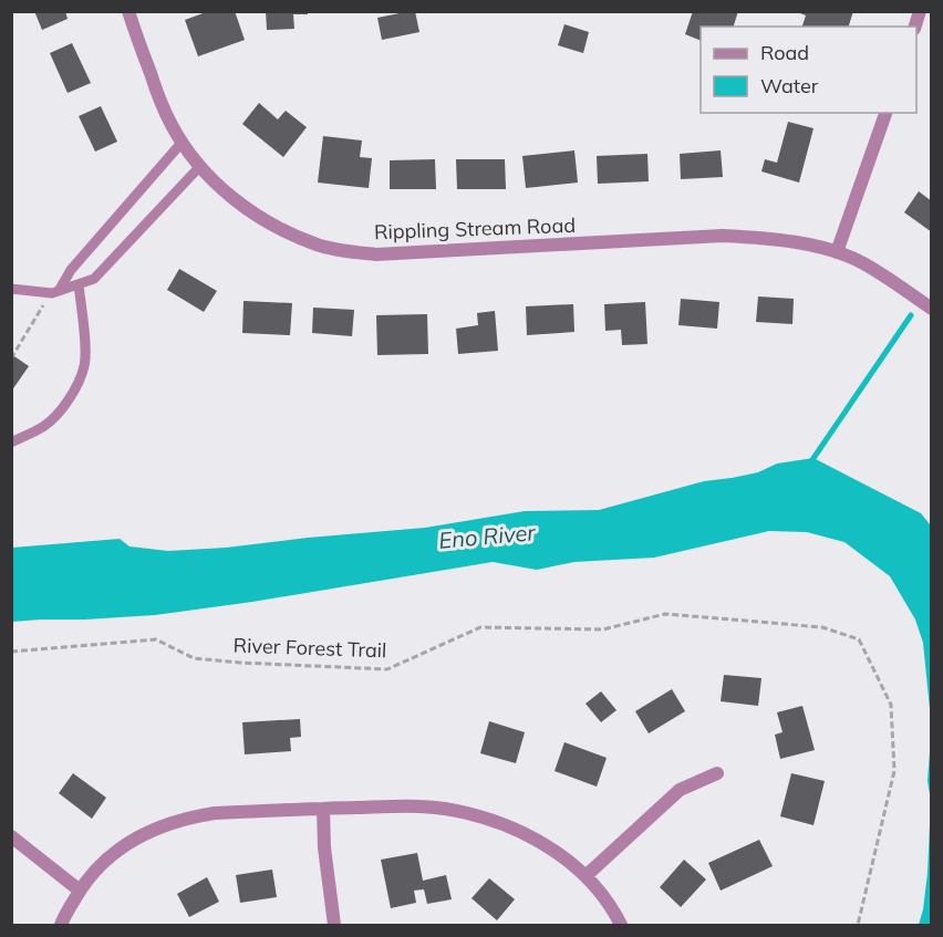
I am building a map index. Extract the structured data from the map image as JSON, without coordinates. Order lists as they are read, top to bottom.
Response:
{
  "streets": {
    "street": ["Rippling Stream Road"],
    "path": ["River Forest Trail"]
  },
  "water": ["Eno River"],
  "legend": ["Road", "Water"]
}
